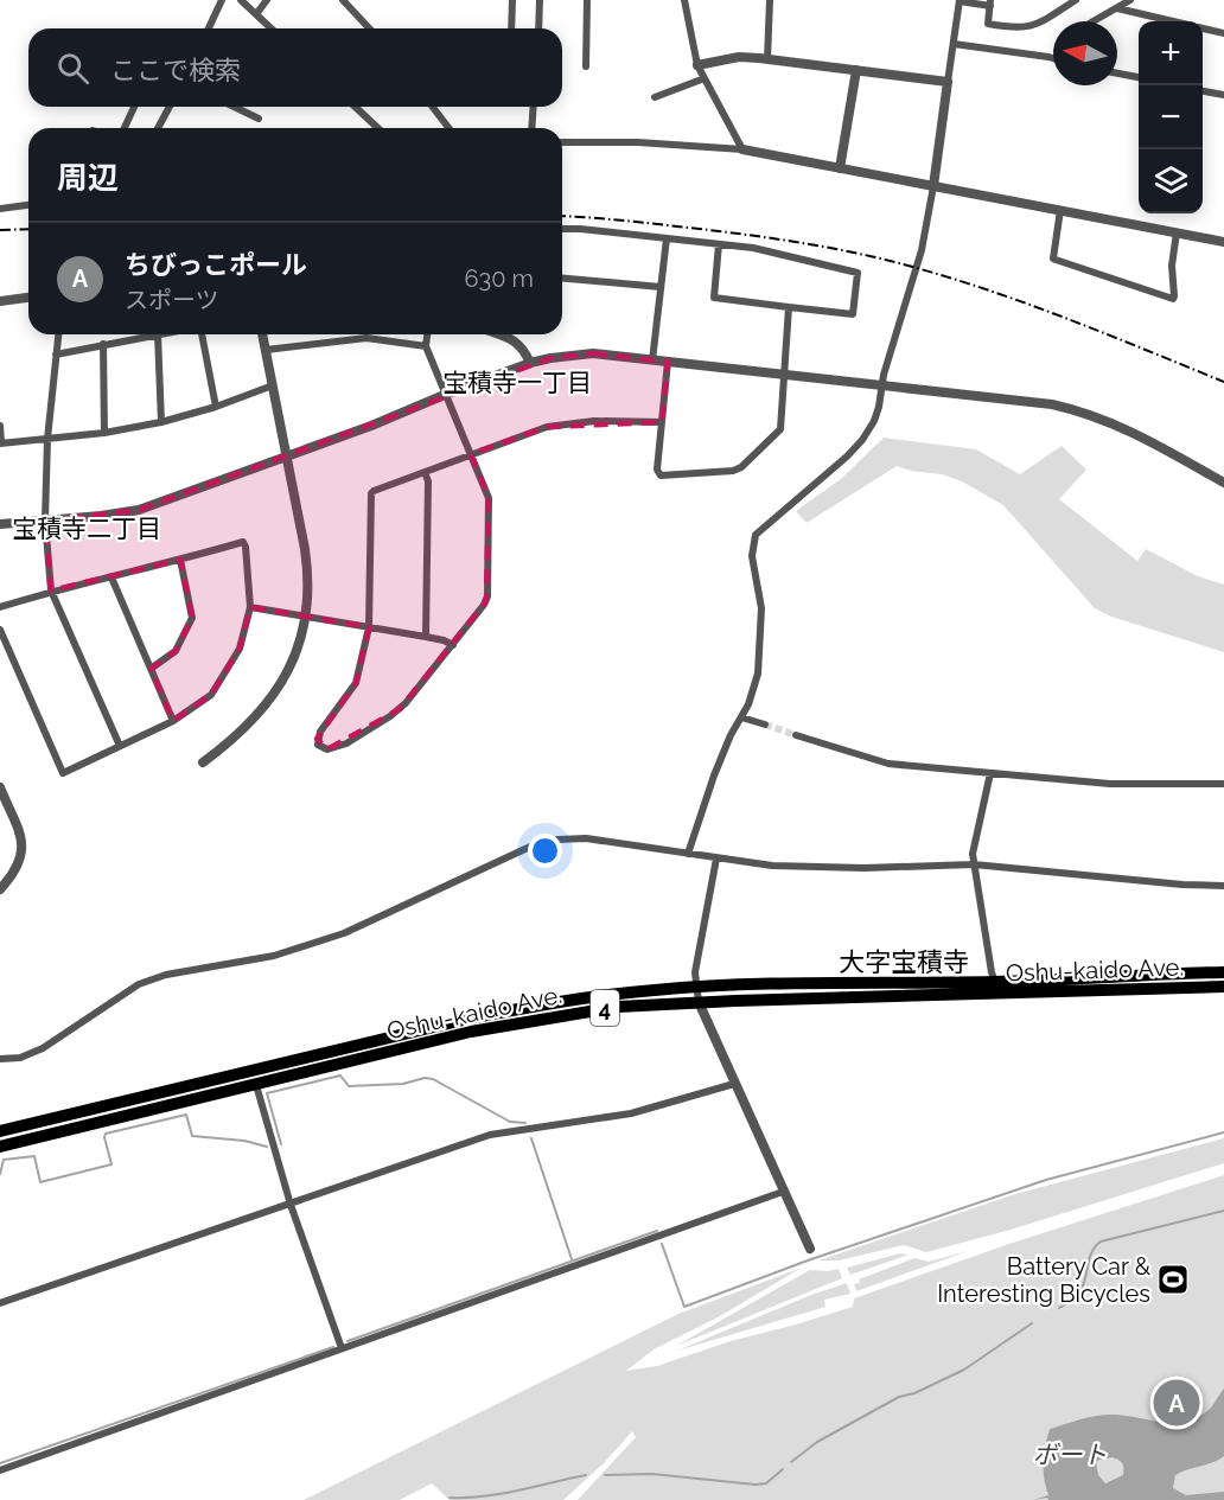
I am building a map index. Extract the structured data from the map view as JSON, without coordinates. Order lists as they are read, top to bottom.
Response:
{
  "streets": {
    "highway": ["Oshu-kaido Ave.", "4"]
  },
  "districts": ["宝積寺一丁目", "宝積寺二丁目", "大字宝積寺"],
  "water": ["ボート"],
  "places": {
    "sports": ["Battery Car & Interesting Bicycles"]
  },
  "north": "left",
  "page": {
    "map_buttons": ["+", "−"],
    "search": "ここで検索",
    "heading": "周辺",
    "list": [
      {
        "mark": "A",
        "name": "ちびっこポール",
        "note": "スポーツ",
        "value": "630 m"
      }
    ],
    "pins": "A"
  }
}
